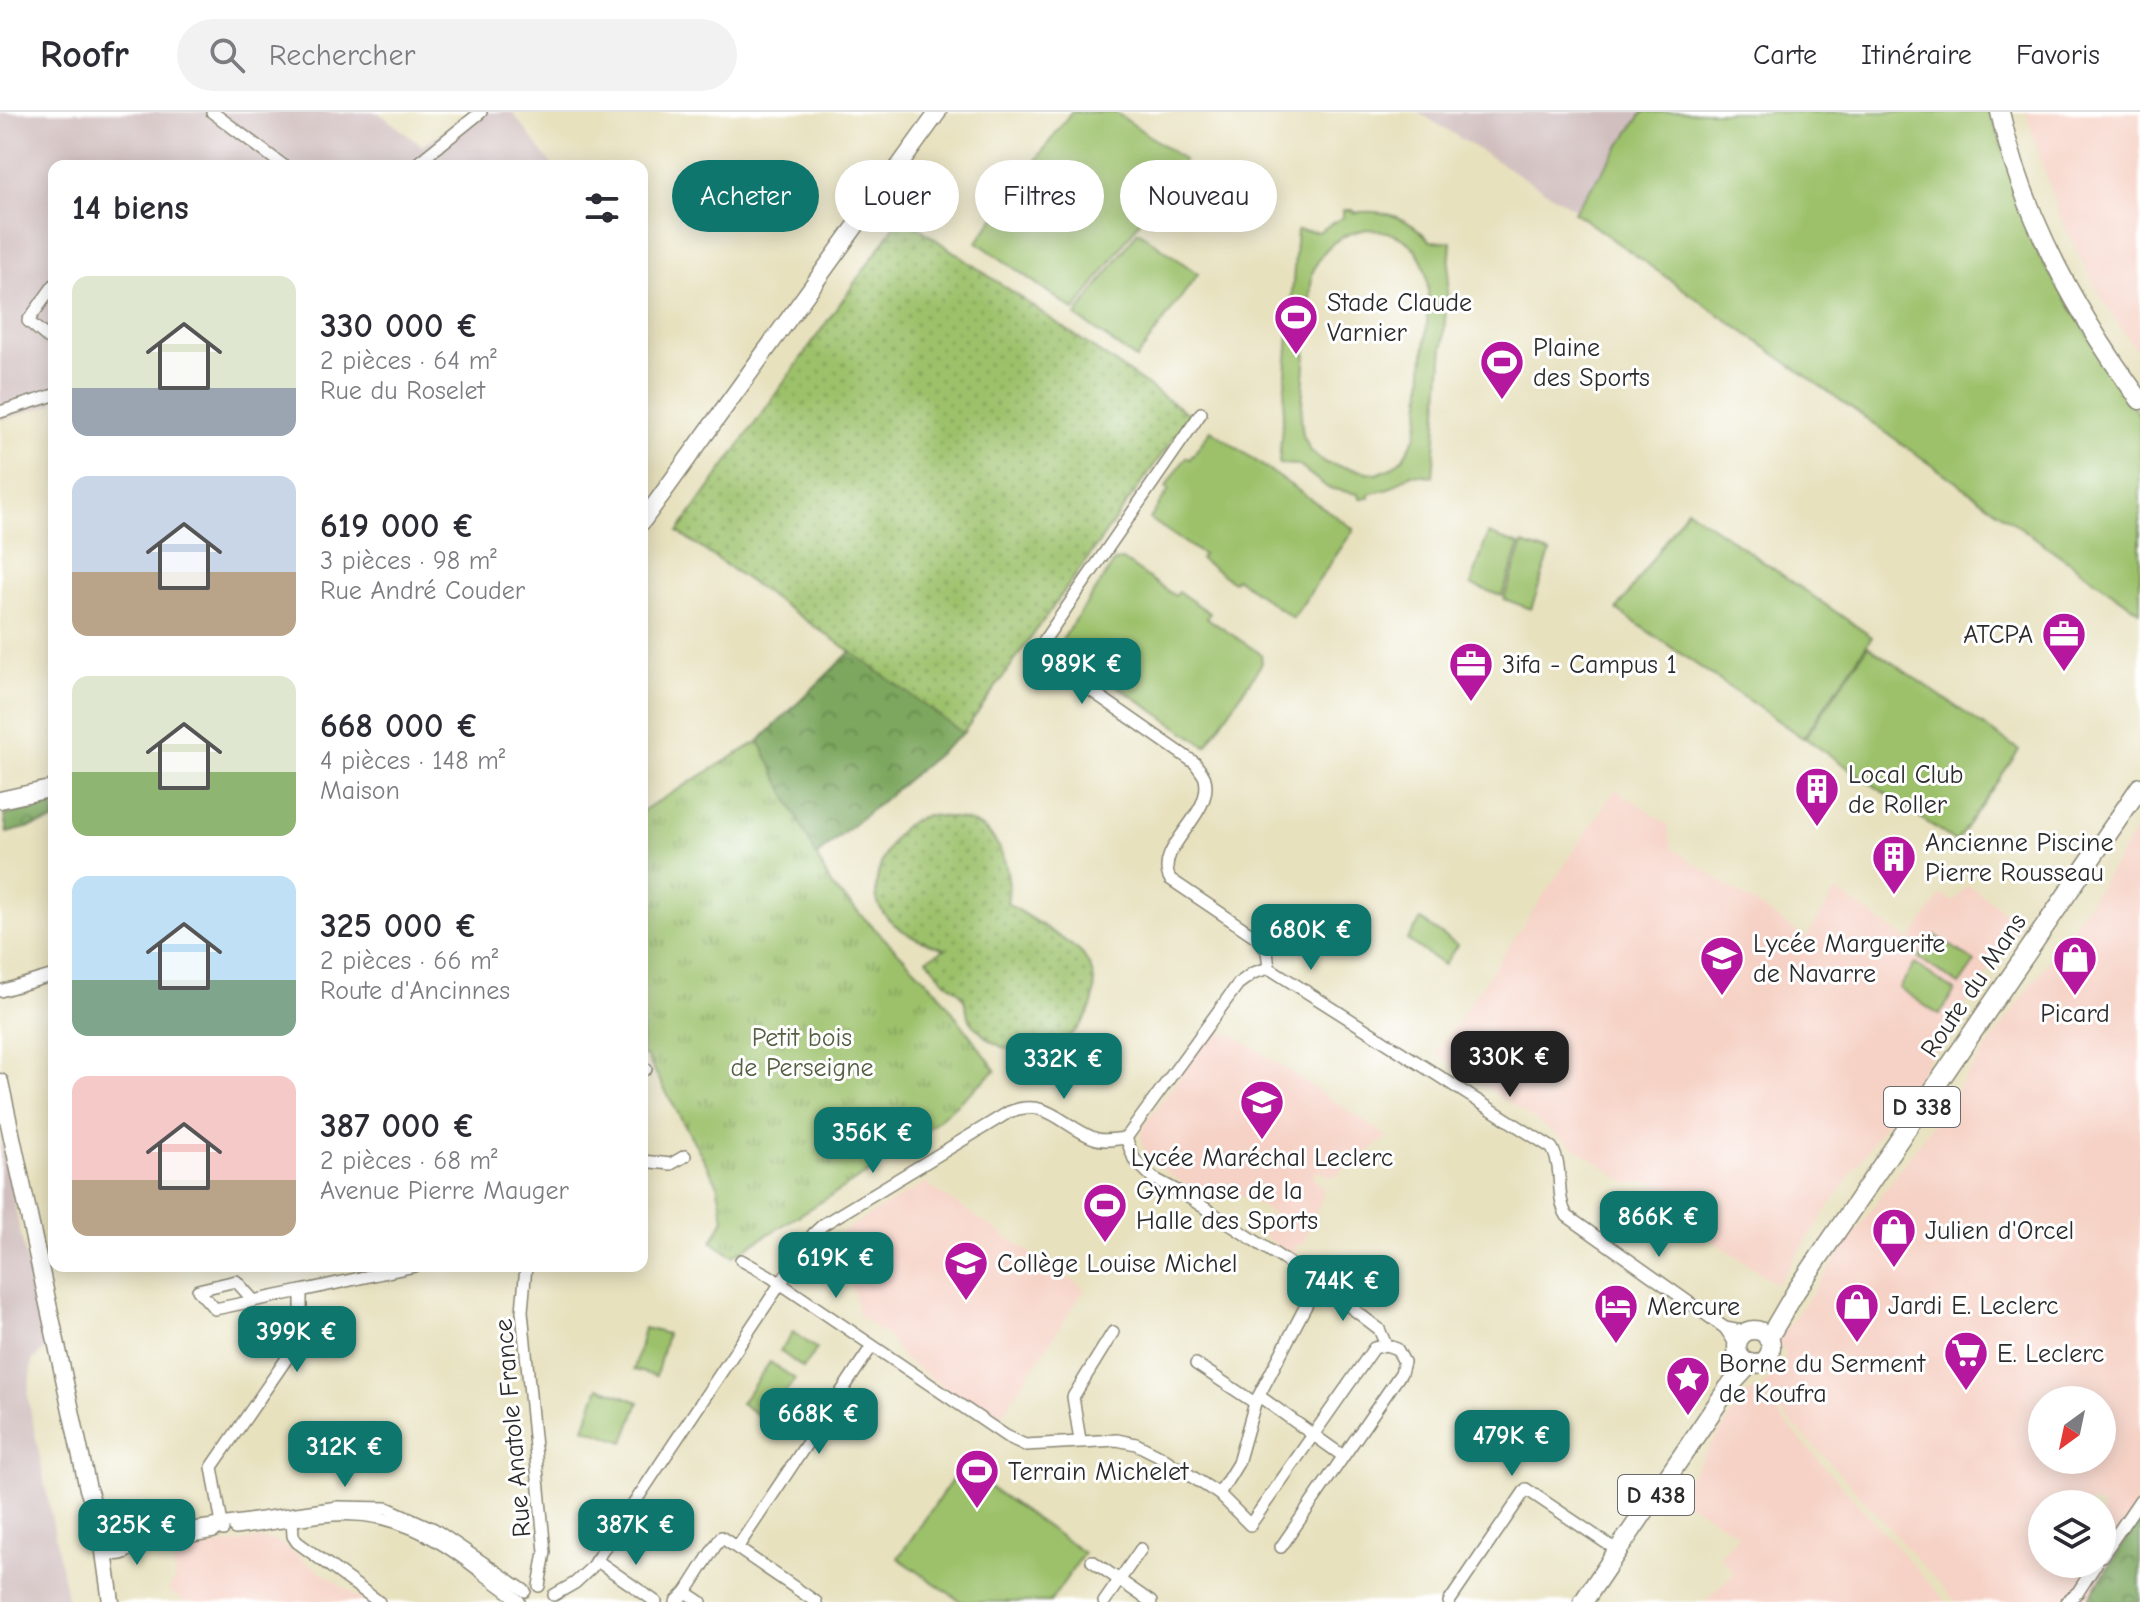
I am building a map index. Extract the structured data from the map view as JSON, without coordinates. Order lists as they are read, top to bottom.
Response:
{
  "streets": {
    "main road": ["Route du Mans", "D 338", "D 438"],
    "street": ["Rue Anatole France"]
  },
  "crossings": [
    ["Route du Mans", "D 438"]
  ],
  "parks": ["Petit bois de Perseigne"],
  "places": {
    "sports": [
      "Stade Claude Varnier",
      "Plaine des Sports",
      "Gymnase de la Halle des Sports",
      "Terrain Michelet"
    ],
    "office": ["ATCPA", "3ifa - Campus 1"],
    "building": ["Local Club de Roller", "Ancienne Piscine Pierre Rousseau"],
    "school or university": ["Lycée Marguerite de Navarre", "Lycée Maréchal Leclerc", "Collège Louise Michel"],
    "shop": ["Picard", "Julien d'Orcel", "Jardi E. Leclerc"],
    "hotel": ["Mercure"],
    "supermarket": ["E. Leclerc"],
    "place": ["Borne du Serment de Koufra"]
  },
  "north": "bottom left",
  "page": {
    "header": "Roofr",
    "search": "Rechercher",
    "nav": ["Carte", "Itinéraire", "Favoris"],
    "chip": [
      "Acheter",
      "Louer",
      "Filtres",
      "Nouveau"
    ],
    "heading": "14 biens",
    "list": [
      {
        "name": "330 000 €",
        "note": "2 pièces · 64 m² · Rue du Roselet"
      },
      {
        "name": "619 000 €",
        "note": "3 pièces · 98 m² · Rue André Couder"
      },
      {
        "name": "668 000 €",
        "note": "4 pièces · 148 m² · Maison"
      },
      {
        "name": "325 000 €",
        "note": "2 pièces · 66 m² · Route d'Ancinnes"
      },
      {
        "name": "387 000 €",
        "note": "2 pièces · 68 m² · Avenue Pierre Mauger"
      }
    ],
    "price": [
      "989K €",
      "680K €",
      "330K €",
      "332K €",
      "356K €",
      "866K €",
      "619K €",
      "744K €",
      "399K €",
      "668K €",
      "479K €",
      "312K €",
      "325K €",
      "387K €"
    ]
  }
}
